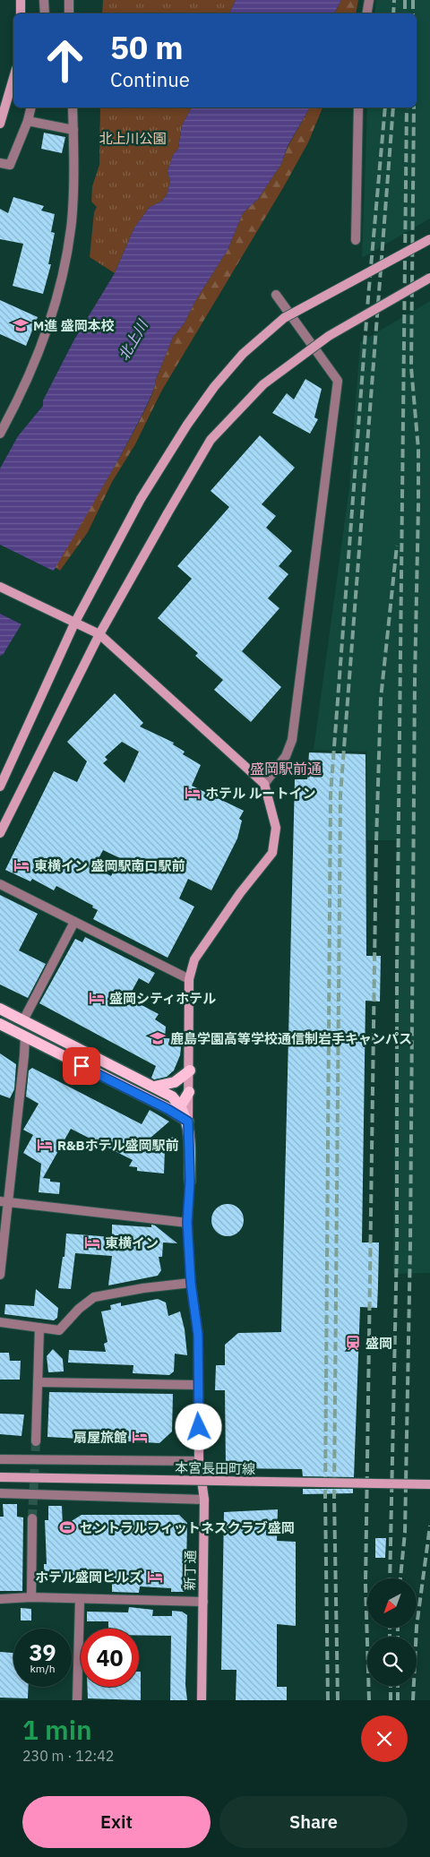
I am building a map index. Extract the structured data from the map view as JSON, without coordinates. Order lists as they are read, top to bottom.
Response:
{
  "streets": {
    "street": ["本宮長田町線", "新丁通"]
  },
  "districts": ["盛岡駅前通"],
  "water": ["北上川"],
  "parks": ["北上川公園"],
  "places": {
    "school or university": ["M進 盛岡本校", "鹿島学園高等学校通信制岩手キャンパス"],
    "hotel": [
      "ホテル ルートイン",
      "東横イン 盛岡駅南口駅前",
      "盛岡シティホテル",
      "R&Bホテル盛岡駅前",
      "東横イン",
      "扇屋旅館",
      "ホテル盛岡ヒルズ"
    ],
    "station": ["盛岡"],
    "sports": ["セントラルフィットネスクラブ盛岡"]
  },
  "north": "bottom left",
  "page": {
    "turn": ["50 m", "Continue"],
    "speed": "39 km/h",
    "limit": "40",
    "heading": ["1 min", "230 m · 12:42"],
    "buttons": ["Exit", "Share"]
  }
}
